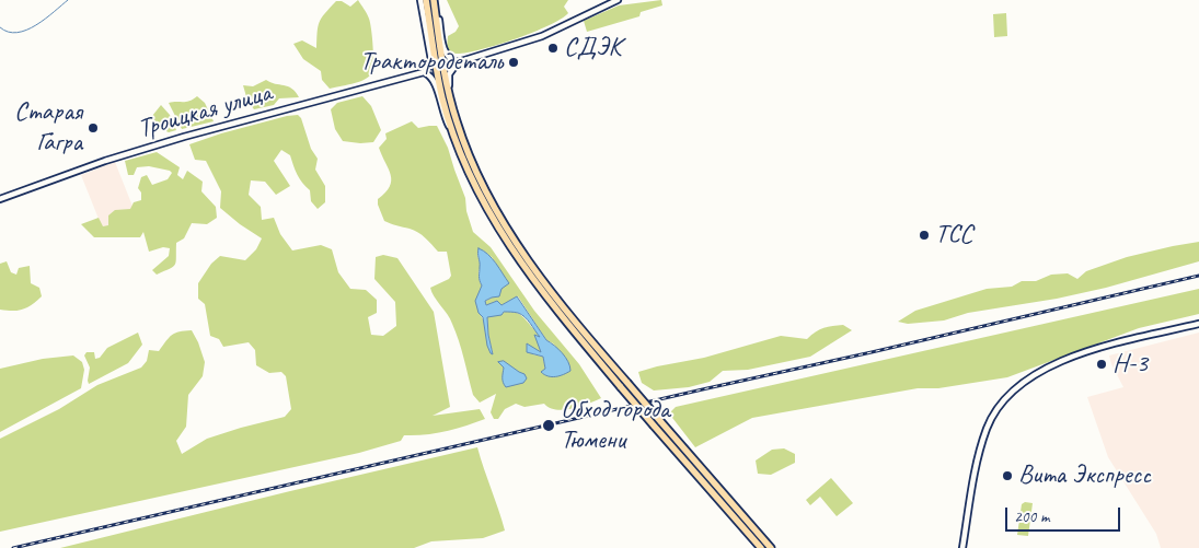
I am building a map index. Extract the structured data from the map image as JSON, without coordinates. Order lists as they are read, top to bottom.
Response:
{
  "streets": {
    "street": ["Троицкая улица"]
  },
  "places": [
    "СДЭК",
    "Трактородеталь",
    "Старая Гагра",
    "ТСС",
    "Н-3",
    "Обход города Тюмени",
    "Вита Экспресс"
  ],
  "scale_bar": "200 m"
}
